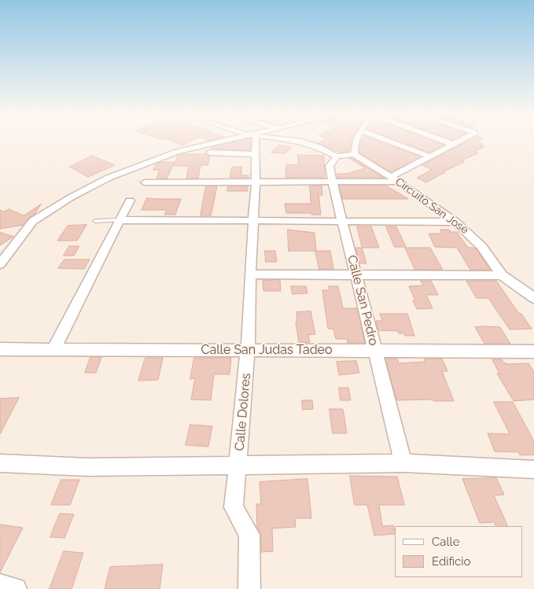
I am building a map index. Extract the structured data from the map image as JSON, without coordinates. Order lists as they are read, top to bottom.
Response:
{
  "streets": {
    "street": [
      "Circuito San José",
      "Calle San Pedro",
      "Calle San Judas Tadeo",
      "Calle Dolores"
    ]
  },
  "crossings": [
    ["Calle San Pedro", "Calle San Judas Tadeo"],
    ["Calle San Judas Tadeo", "Calle Dolores"]
  ],
  "legend": ["Calle", "Edificio"]
}
